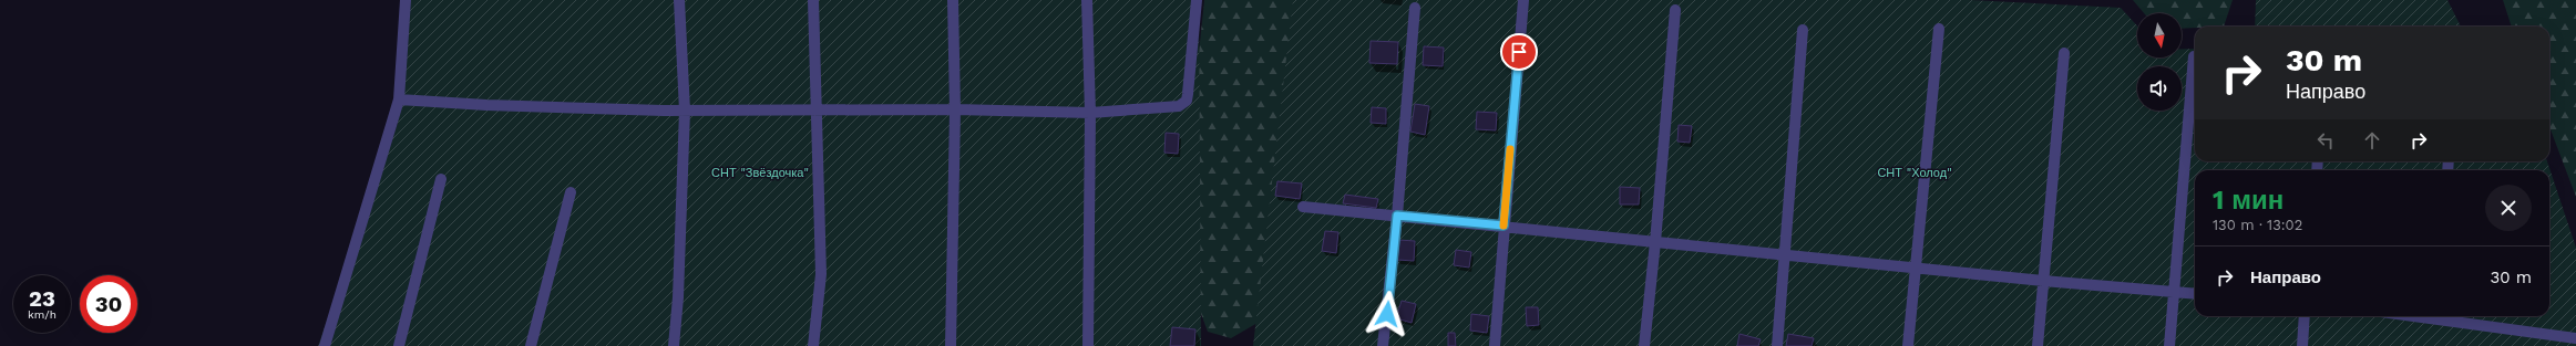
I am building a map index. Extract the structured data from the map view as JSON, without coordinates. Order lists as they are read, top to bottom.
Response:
{
  "parks": ["СНТ \"Звёздочка\"", "СНТ \"Холод\""],
  "north": "bottom",
  "page": {
    "turn": ["30 m", "Направо"],
    "heading": ["1 мин", "130 m · 13:02"],
    "list": [
      {
        "name": "Направо",
        "value": "30 m"
      }
    ],
    "speed": "23 km/h",
    "limit": "30"
  }
}
